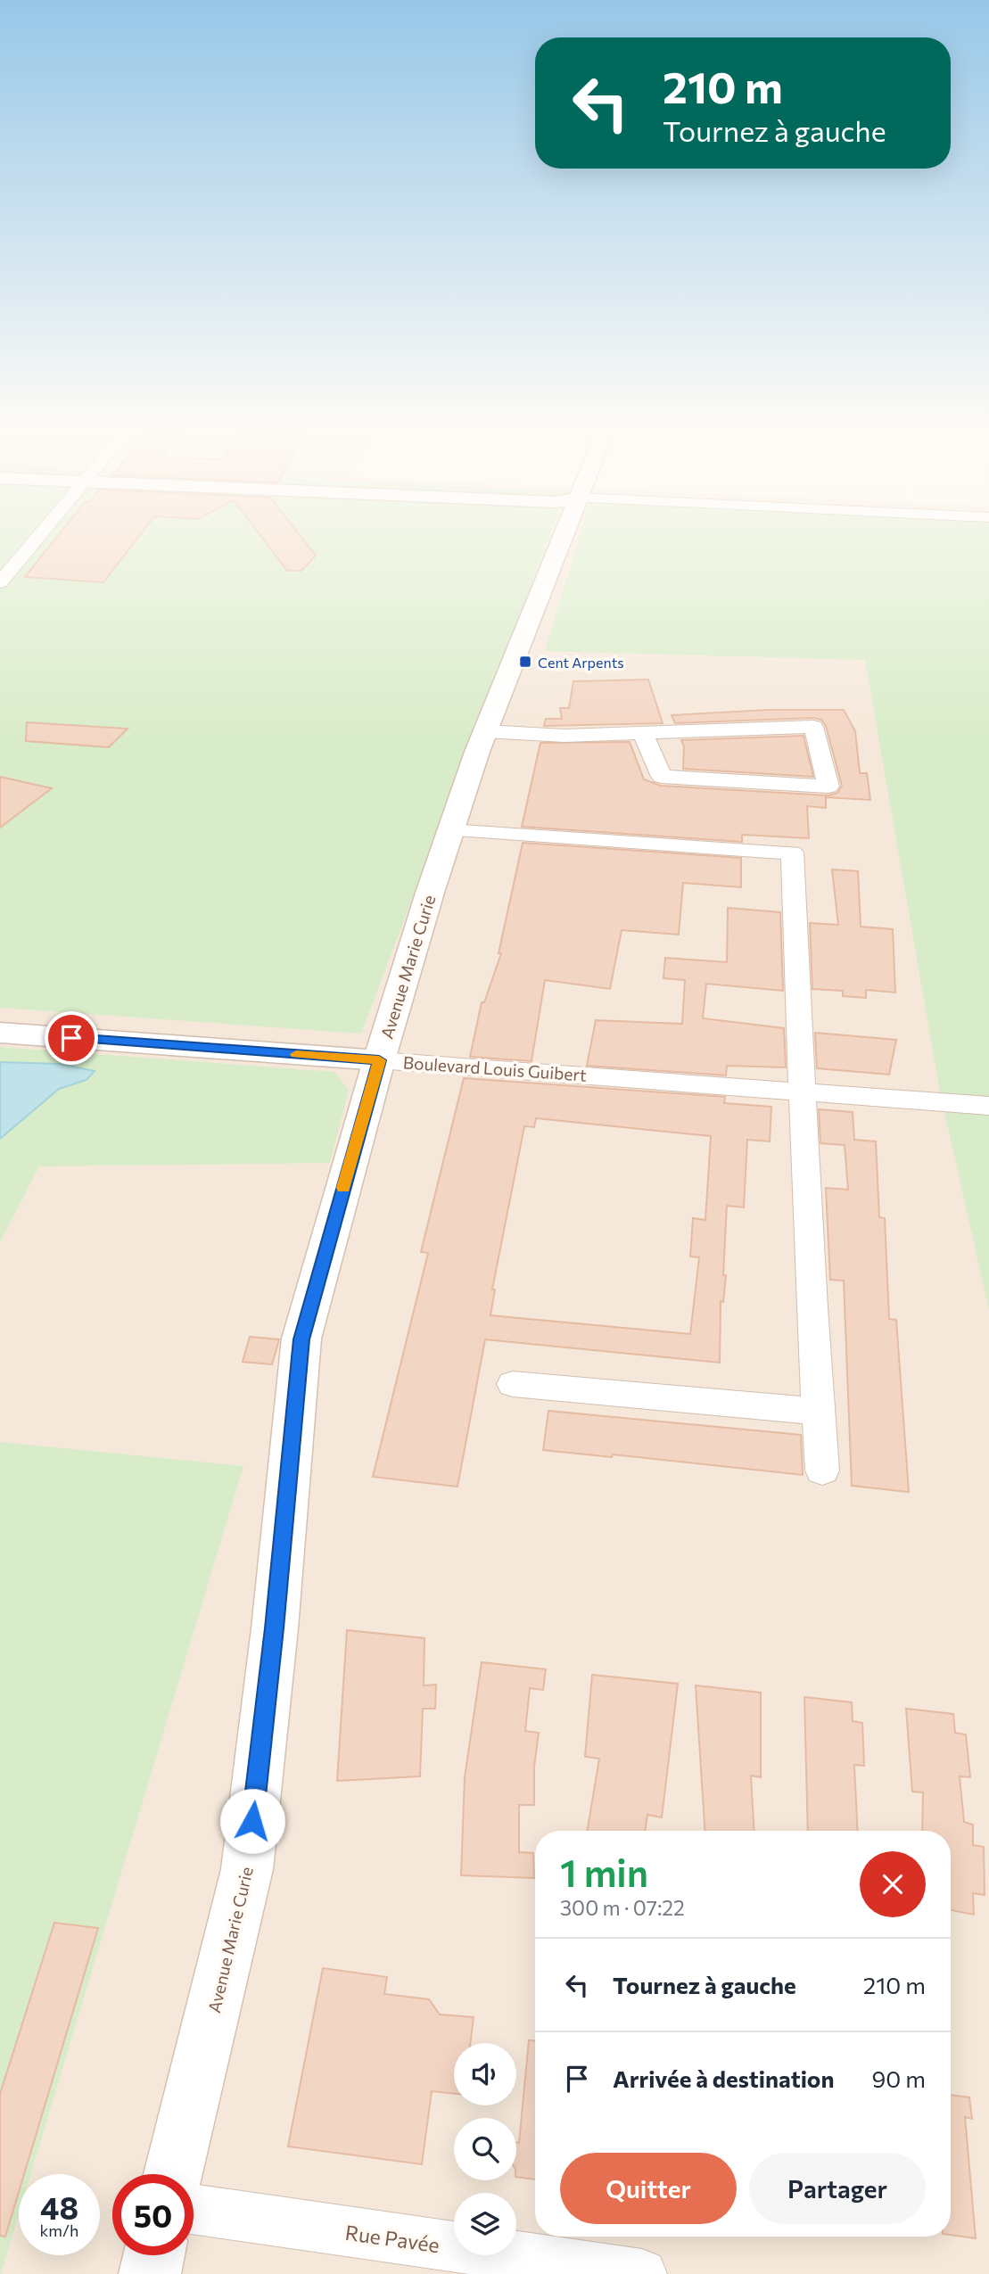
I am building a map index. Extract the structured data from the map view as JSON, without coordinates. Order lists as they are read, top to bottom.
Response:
{
  "streets": {
    "main road": ["Avenue Marie Curie", "Boulevard Louis Guibert"],
    "street": ["Rue Pavée"]
  },
  "crossings": [
    ["Avenue Marie Curie", "Boulevard Louis Guibert"]
  ],
  "places": {
    "transit": ["Cent Arpents"]
  },
  "page": {
    "turn": ["210 m", "Tournez à gauche"],
    "heading": ["1 min", "300 m · 07:22"],
    "list": [
      {
        "name": "Tournez à gauche",
        "value": "210 m"
      },
      {
        "name": "Arrivée à destination",
        "value": "90 m"
      }
    ],
    "buttons": ["Quitter", "Partager"],
    "speed": "48 km/h",
    "limit": "50"
  }
}
